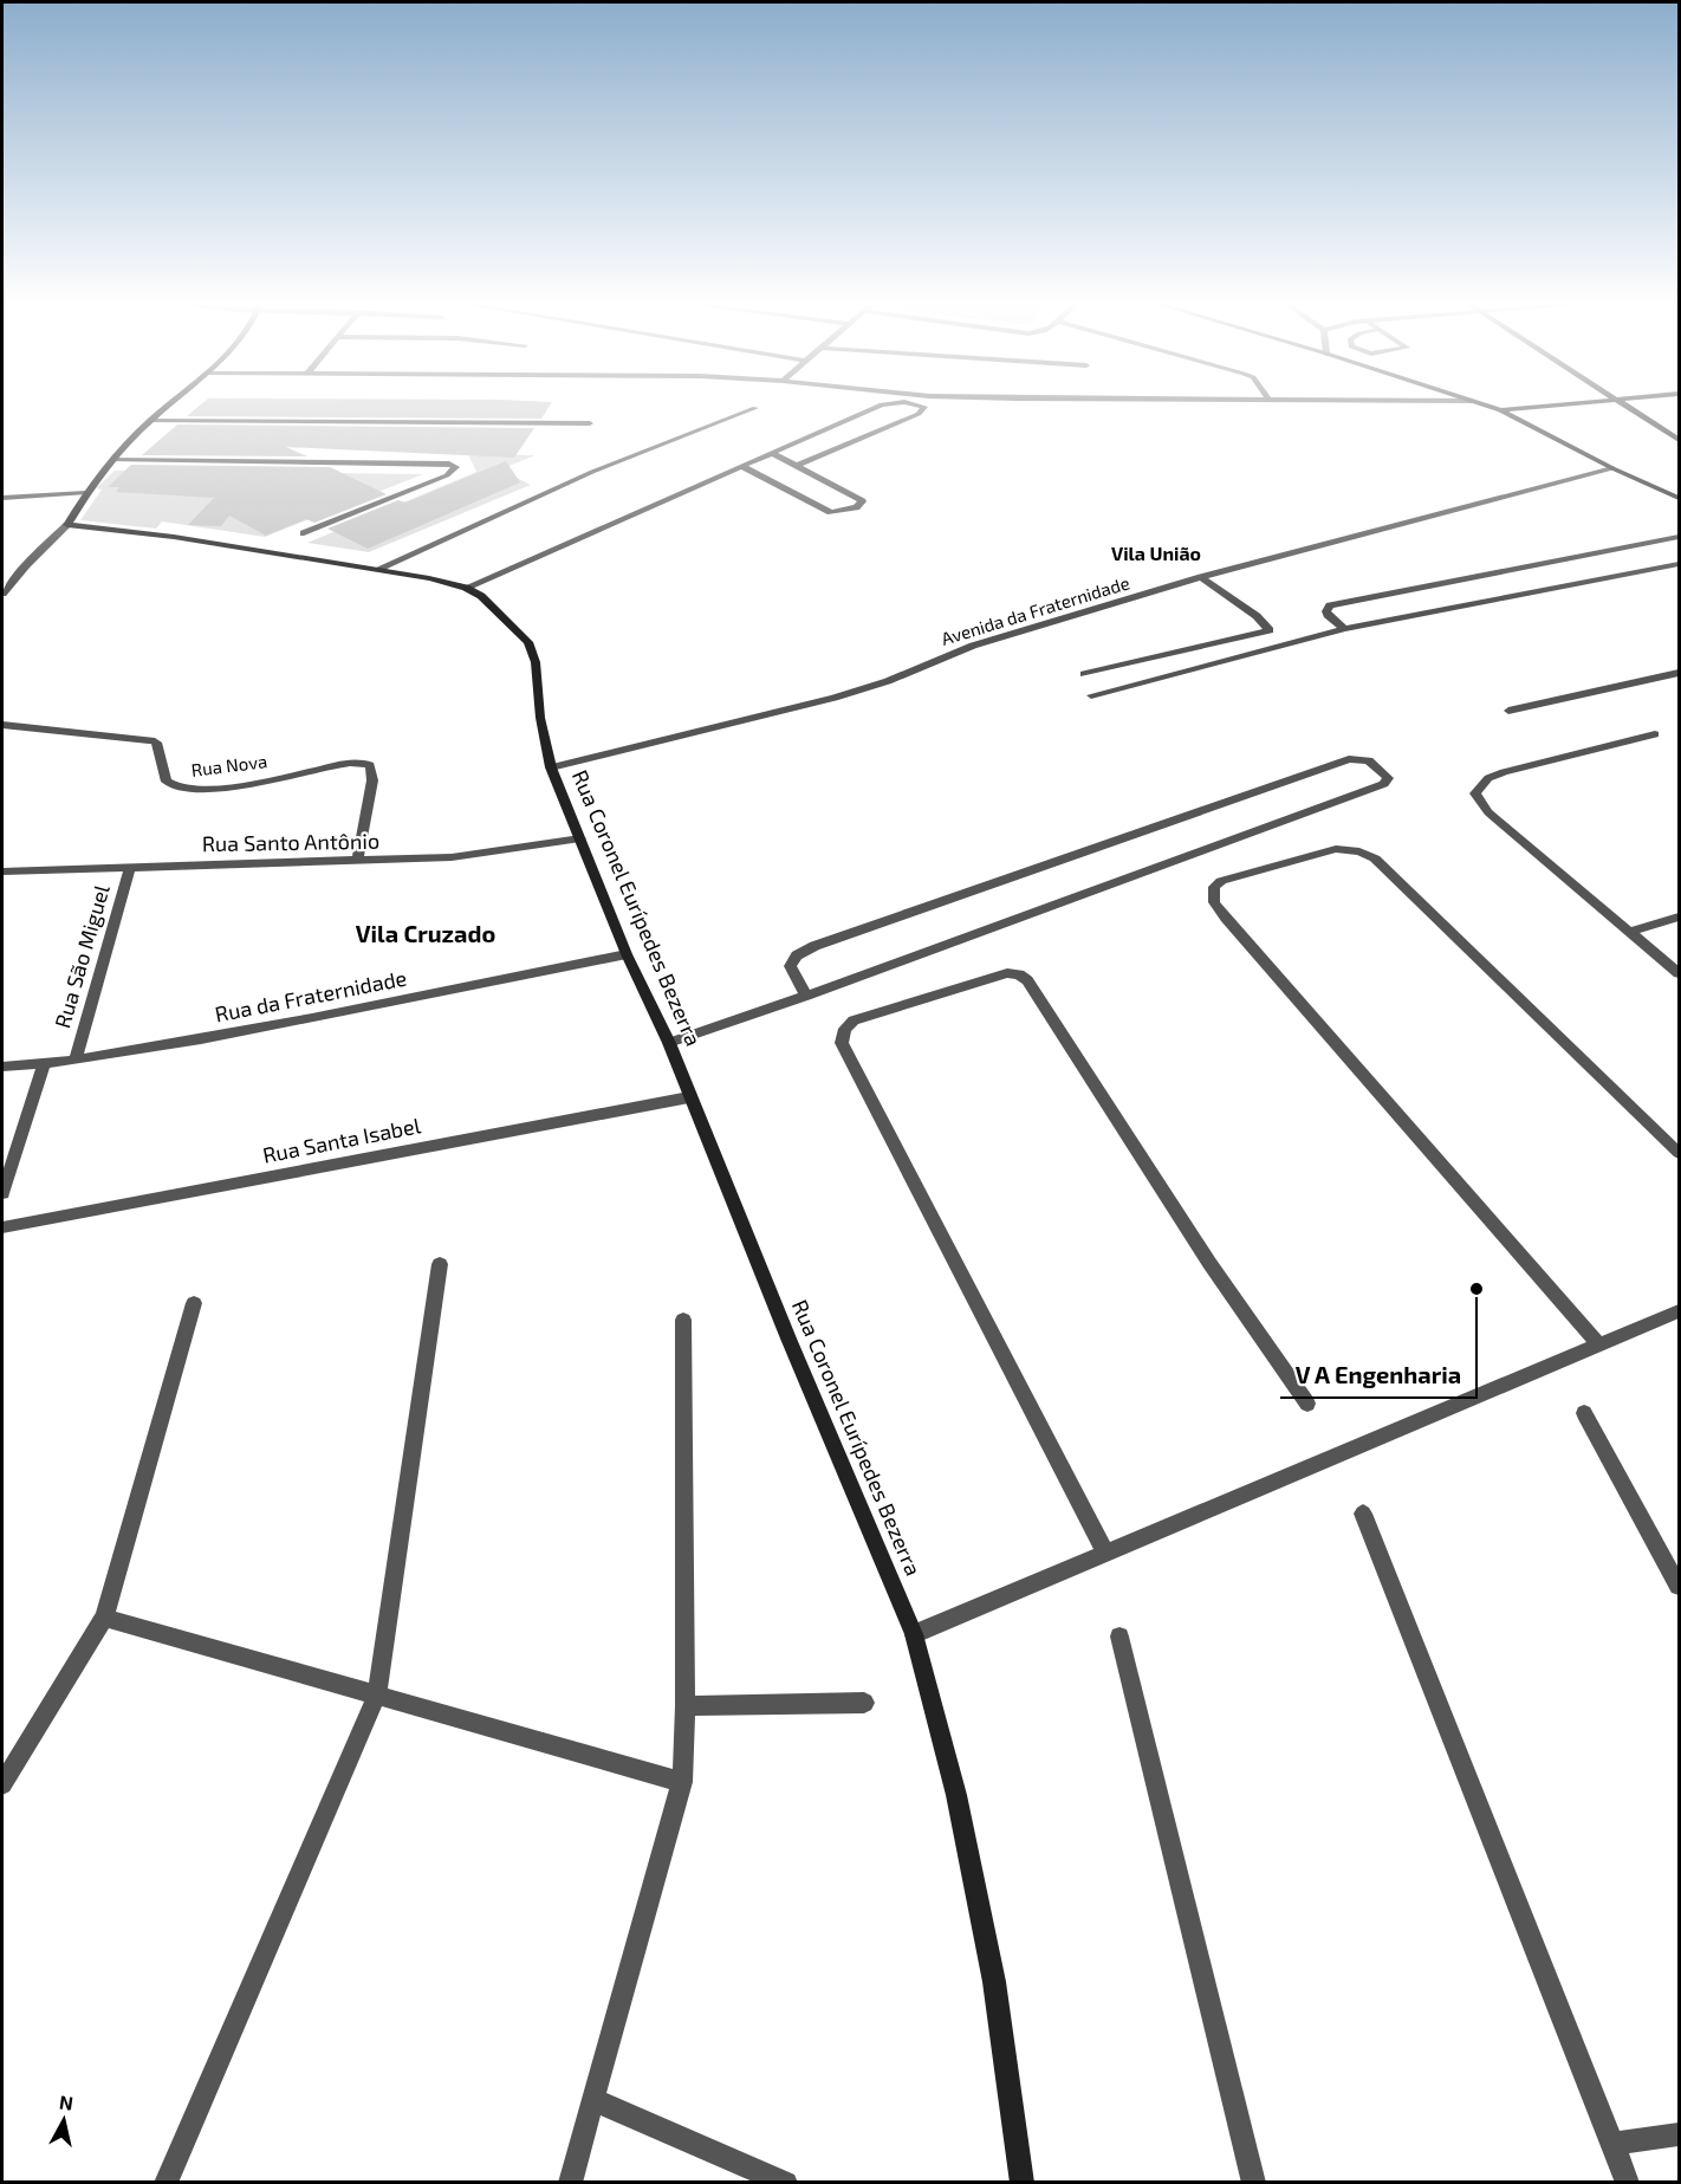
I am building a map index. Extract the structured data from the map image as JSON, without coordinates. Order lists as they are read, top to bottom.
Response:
{
  "streets": {
    "street": [
      "Avenida da Fraternidade",
      "Rua Nova",
      "Rua Santo Antônio",
      "Rua Coronel Eurípedes Bezerra",
      "Rua São Miguel",
      "Rua da Fraternidade",
      "Rua Santa Isabel"
    ]
  },
  "crossings": [
    ["Avenida da Fraternidade", "Rua Coronel Eurípedes Bezerra"],
    ["Rua Nova", "Rua Santo Antônio"],
    ["Rua Santo Antônio", "Rua Coronel Eurípedes Bezerra"],
    ["Rua Santo Antônio", "Rua São Miguel"],
    ["Rua Coronel Eurípedes Bezerra", "Rua da Fraternidade"],
    ["Rua Coronel Eurípedes Bezerra", "Rua Santa Isabel"],
    ["Rua São Miguel", "Rua da Fraternidade"]
  ],
  "districts": ["Vila União", "Vila Cruzado"],
  "places": ["V A Engenharia"],
  "north": "top"
}
